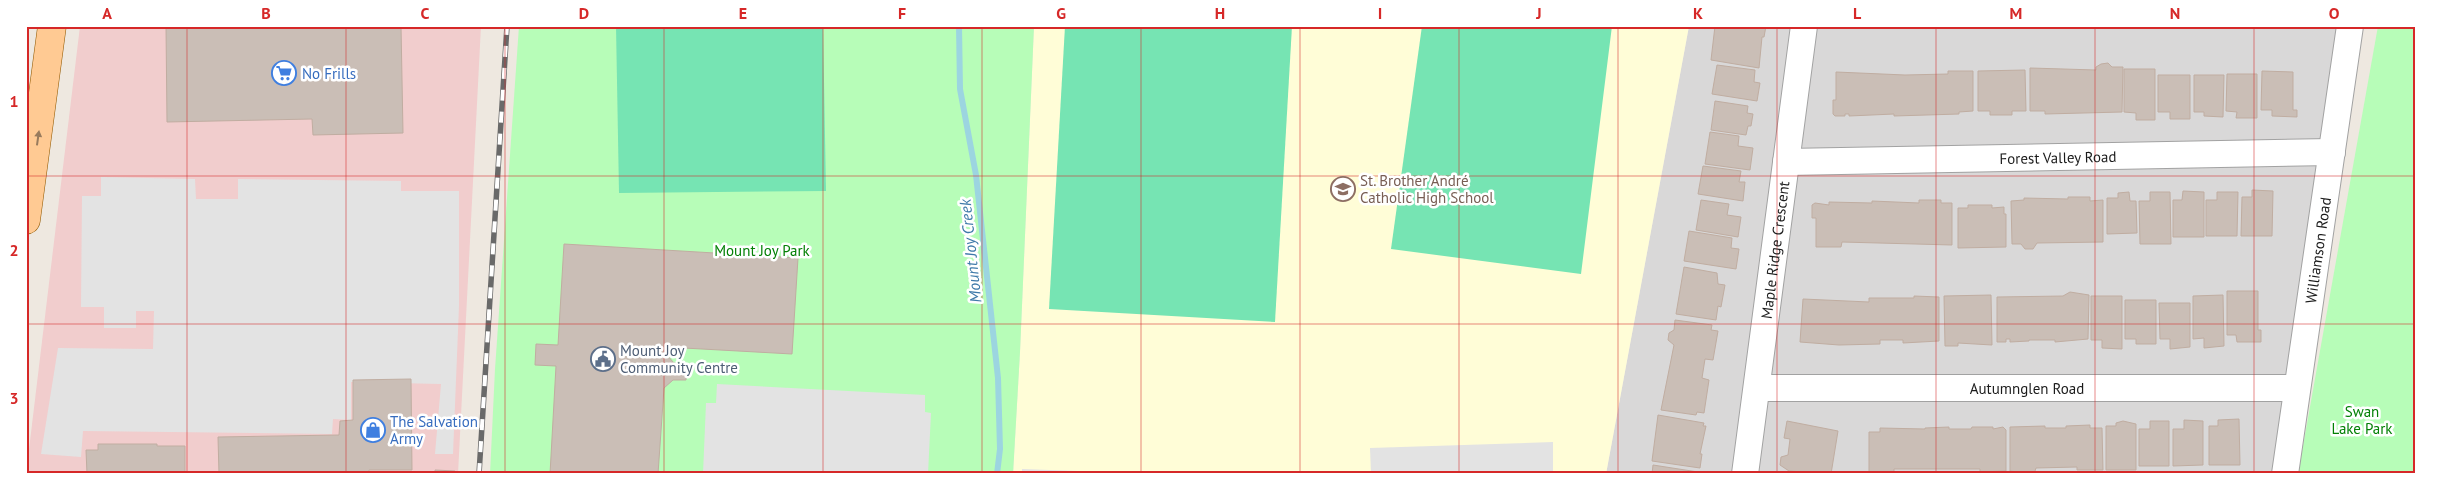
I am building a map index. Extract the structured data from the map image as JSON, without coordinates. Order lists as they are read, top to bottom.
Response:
{
  "streets": {
    "street": [
      "Forest Valley Road",
      "Maple Ridge Crescent",
      "Williamson Road",
      "Autumnglen Road"
    ]
  },
  "crossings": [
    ["Forest Valley Road", "Maple Ridge Crescent"],
    ["Forest Valley Road", "Williamson Road"],
    ["Maple Ridge Crescent", "Autumnglen Road"],
    ["Williamson Road", "Autumnglen Road"]
  ],
  "water": ["Mount Joy Creek"],
  "parks": ["Mount Joy Park", "Swan Lake Park"],
  "places": {
    "supermarket": ["No Frills"],
    "school or university": ["St. Brother André Catholic High School"],
    "public building": ["Mount Joy Community Centre"],
    "shop": ["The Salvation Army"]
  },
  "grid": {
    "columns": [
      "A",
      "B",
      "C",
      "D",
      "E",
      "F",
      "G",
      "H",
      "I",
      "J",
      "K",
      "L",
      "M",
      "N",
      "O"
    ],
    "rows": ["1", "2", "3"]
  }
}
